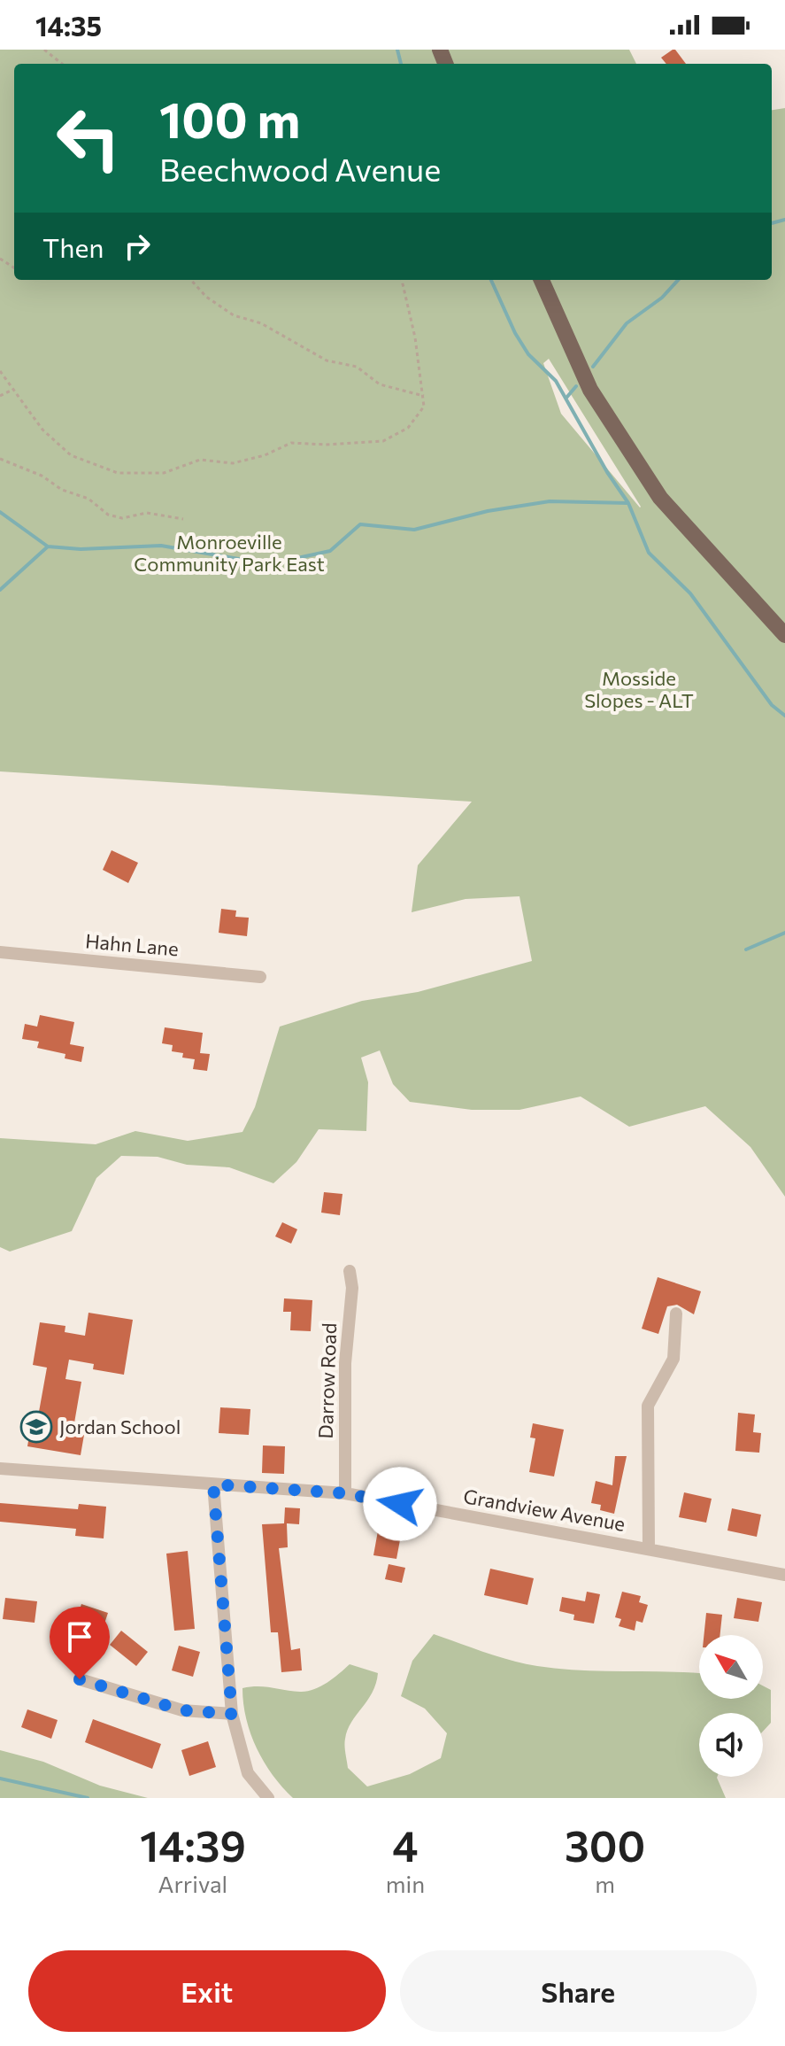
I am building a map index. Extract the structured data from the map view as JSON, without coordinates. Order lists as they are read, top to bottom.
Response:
{
  "streets": {
    "street": ["Hahn Lane", "Darrow Road", "Grandview Avenue"]
  },
  "crossings": [
    ["Darrow Road", "Grandview Avenue"]
  ],
  "parks": ["Monroeville Community Park East", "Mosside Slopes - ALT"],
  "places": {
    "school or university": ["Jordan School"]
  },
  "north": "top left",
  "page": {
    "status": "14:35",
    "turn": ["100 m", "Beechwood Avenue"],
    "then": "Then",
    "eta": [
      "14:39",
      "Arrival",
      "4",
      "min",
      "300",
      "m"
    ],
    "buttons": ["Exit", "Share"]
  }
}
